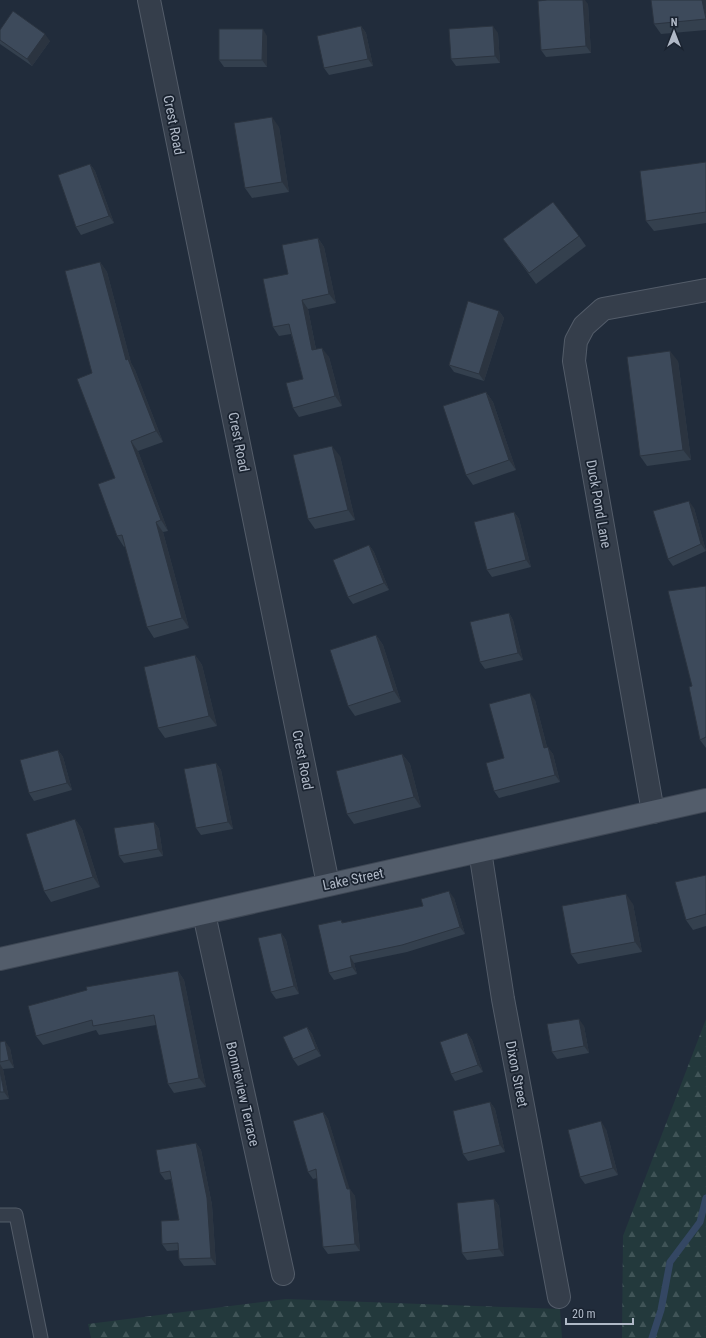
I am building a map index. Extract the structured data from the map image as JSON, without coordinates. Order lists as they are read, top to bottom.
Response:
{
  "streets": {
    "main road": ["Lake Street"],
    "street": [
      "Crest Road",
      "Duck Pond Lane",
      "Dixon Street",
      "Bonnieview Terrace"
    ]
  },
  "crossings": [
    ["Crest Road", "Lake Street"],
    ["Duck Pond Lane", "Lake Street"],
    ["Lake Street", "Dixon Street"],
    ["Lake Street", "Bonnieview Terrace"]
  ],
  "scale_bar": "20 m",
  "north": "top"
}
